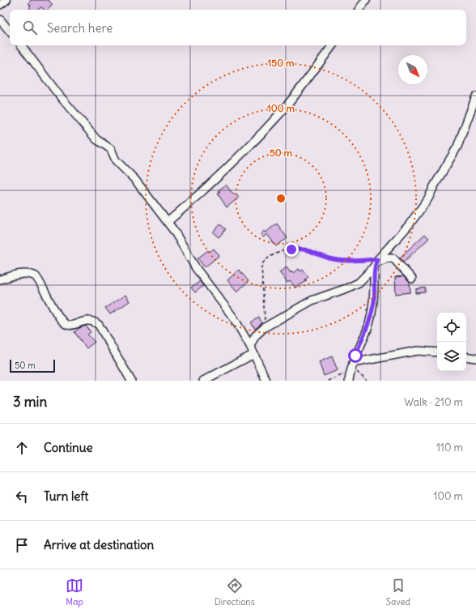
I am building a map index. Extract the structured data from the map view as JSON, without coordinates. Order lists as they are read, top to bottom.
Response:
{
  "scale_bar": "50 m",
  "north": "bottom right",
  "page": {
    "search": "Search here",
    "scale": "50 m",
    "heading": ["3 min", "Walk · 210 m"],
    "list": [
      ["Continue", "110 m"],
      ["Turn left", "100 m"],
      "Arrive at destination"
    ],
    "nav": ["Map", "Directions", "Saved"]
  },
  "rings": ["150 m", "100 m", "50 m"]
}
